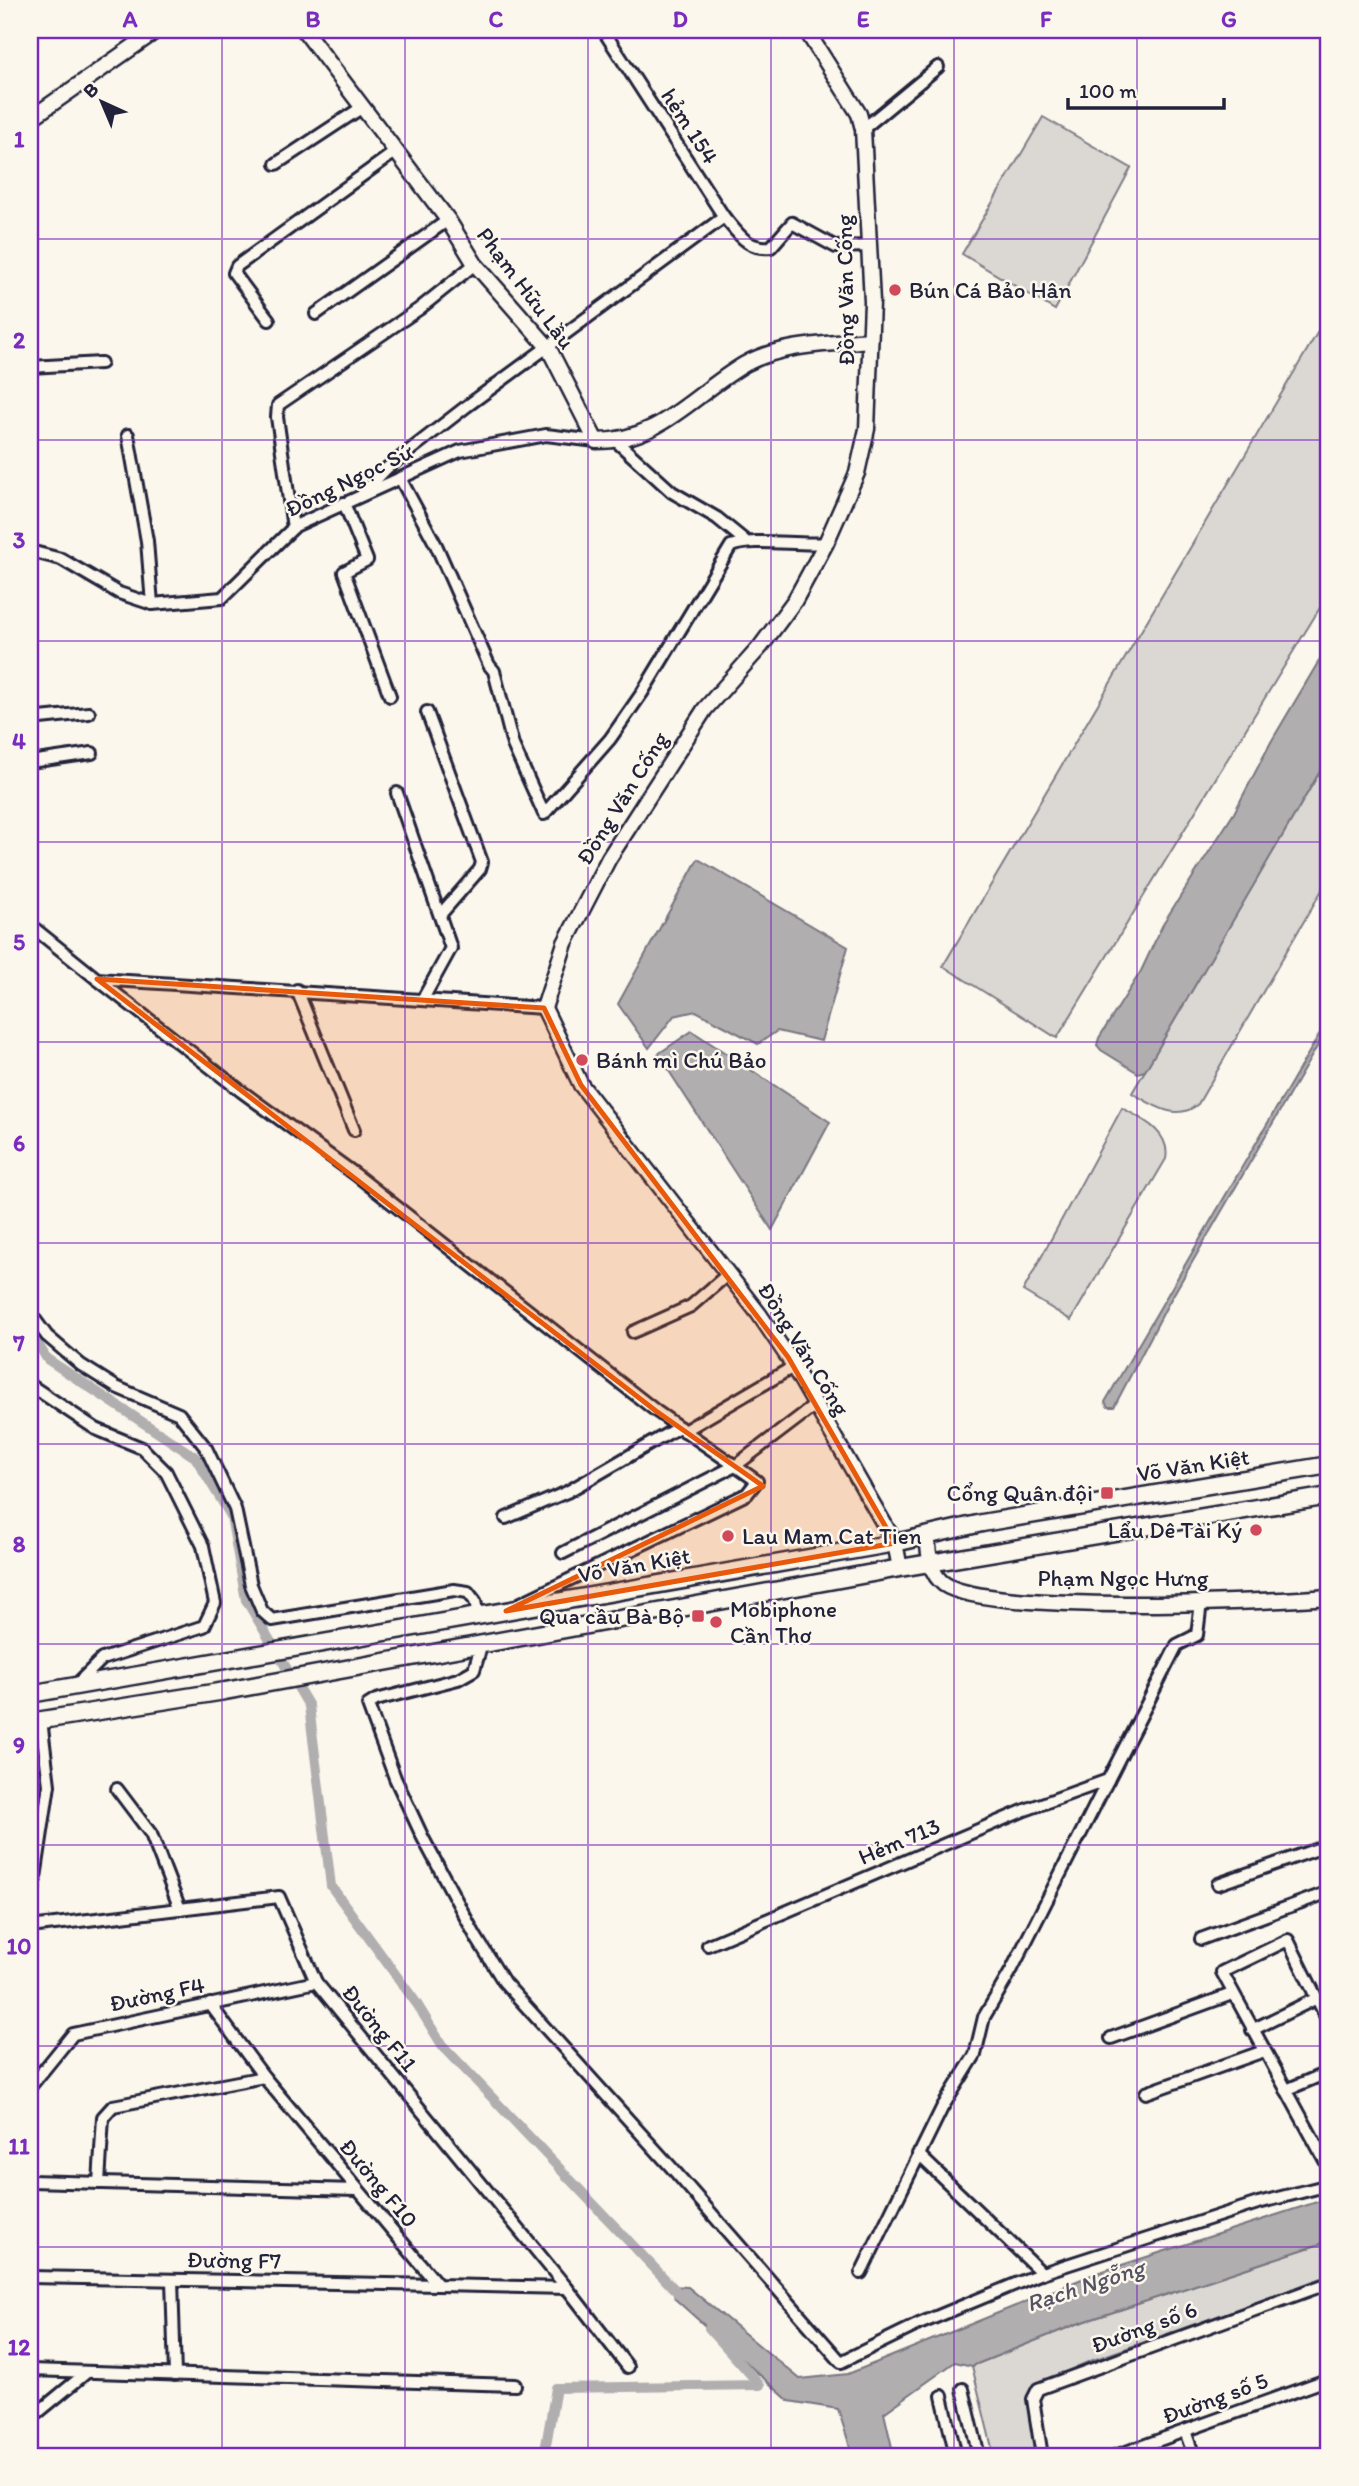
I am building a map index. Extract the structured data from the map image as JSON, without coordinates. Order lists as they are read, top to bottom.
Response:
{
  "streets": {
    "main road": ["Võ Văn Kiệt"],
    "street": [
      "hẻm 154",
      "Phạm Hữu Lầu",
      "Đồng Văn Cống",
      "Đồng Ngọc Sứ",
      "Phạm Ngọc Hưng",
      "Hẻm 713",
      "Đường F4",
      "Đường F11",
      "Đường F10",
      "Đường F7",
      "Đường số 6",
      "Đường số 5"
    ]
  },
  "crossings": [
    ["hẻm 154", "Đồng Văn Cống"],
    ["Phạm Hữu Lầu", "Đồng Ngọc Sứ"],
    ["Đồng Văn Cống", "Võ Văn Kiệt"],
    ["Đường F4", "Đường F11"],
    ["Đường F4", "Đường F10"],
    ["Đường F10", "Đường F7"]
  ],
  "water": ["Rạch Ngỗng"],
  "places": {
    "other": [
      "Bún Cá Bảo Hân",
      "Bánh mì Chú Bảo",
      "Lẩu Dê Tài Ký",
      "Lau Mam Cat Tien",
      "Mobiphone Cần Thơ"
    ],
    "transit": ["Cổng Quân đội", "Qua cầu Bà Bộ"]
  },
  "scale_bar": "100 m",
  "north": "top left",
  "grid": {
    "columns": [
      "A",
      "B",
      "C",
      "D",
      "E",
      "F",
      "G"
    ],
    "rows": [
      "1",
      "2",
      "3",
      "4",
      "5",
      "6",
      "7",
      "8",
      "9",
      "10",
      "11",
      "12"
    ]
  }
}
